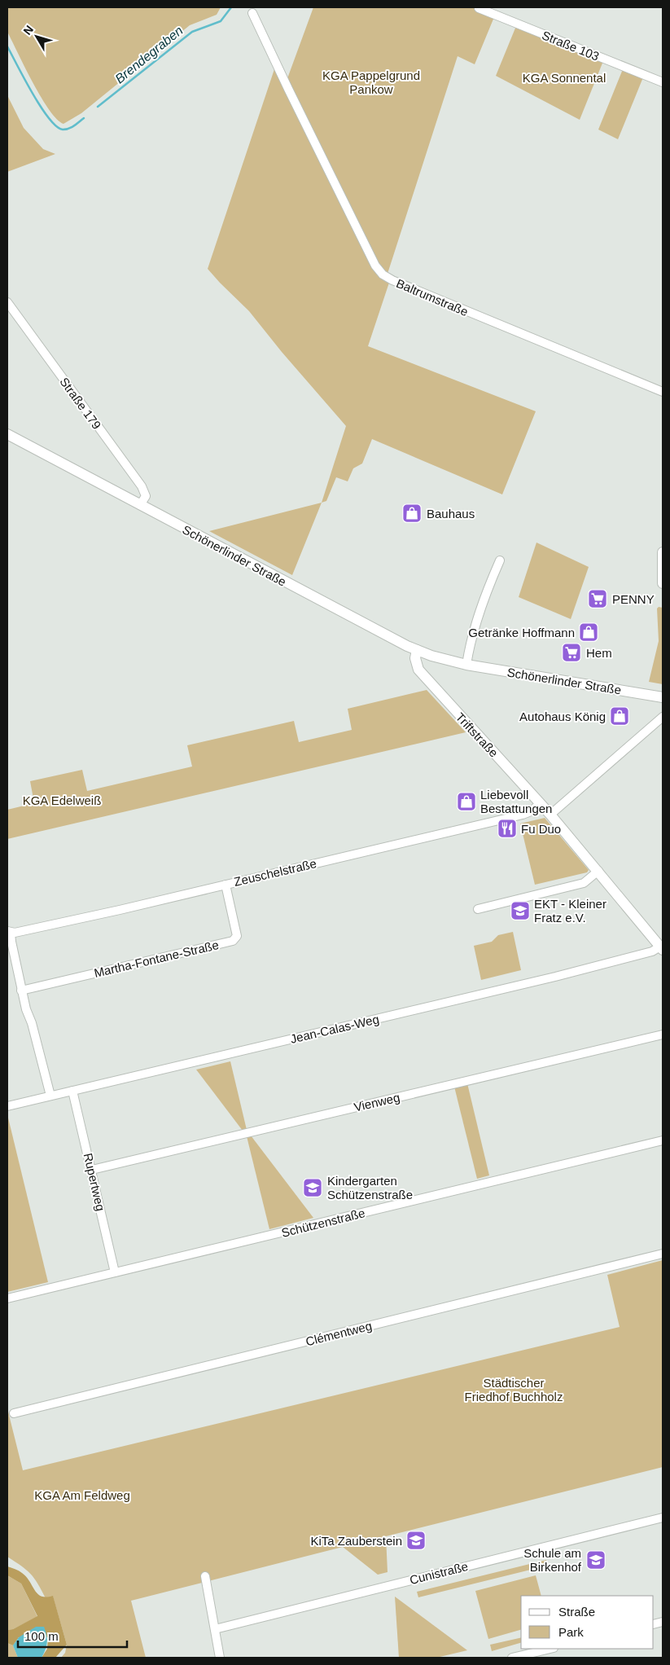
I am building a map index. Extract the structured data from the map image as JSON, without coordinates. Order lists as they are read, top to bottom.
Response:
{
  "streets": {
    "main road": ["Schönerlinder Straße", "Triftstraße"],
    "street": [
      "Straße 103",
      "Baltrumstraße",
      "Straße 179",
      "Zeuschelstraße",
      "Martha-Fontane-Straße",
      "Jean-Calas-Weg",
      "Vienweg",
      "Rupertweg",
      "Schützenstraße",
      "Clémentweg",
      "Cunistraße"
    ]
  },
  "crossings": [
    ["Straße 179", "Schönerlinder Straße"],
    ["Schönerlinder Straße", "Triftstraße"],
    ["Triftstraße", "Zeuschelstraße"],
    ["Triftstraße", "Jean-Calas-Weg"],
    ["Zeuschelstraße", "Martha-Fontane-Straße"],
    ["Jean-Calas-Weg", "Rupertweg"],
    ["Vienweg", "Rupertweg"],
    ["Rupertweg", "Schützenstraße"]
  ],
  "water": ["Brendegraben"],
  "parks": [
    "KGA Pappelgrund Pankow",
    "KGA Sonnental",
    "KGA Edelweiß",
    "Städtischer Friedhof Buchholz",
    "KGA Am Feldweg"
  ],
  "places": {
    "shop": [
      "Bauhaus",
      "Getränke Hoffmann",
      "Autohaus König",
      "Liebevoll Bestattungen"
    ],
    "supermarket": ["PENNY", "Hem"],
    "restaurant": ["Fu Duo"],
    "school or university": [
      "EKT - Kleiner Fratz e.V.",
      "Kindergarten Schützenstraße",
      "KiTa Zauberstein",
      "Schule am Birkenhof"
    ]
  },
  "legend": ["Straße", "Park"],
  "scale_bar": "100 m",
  "north": "top left"
}
